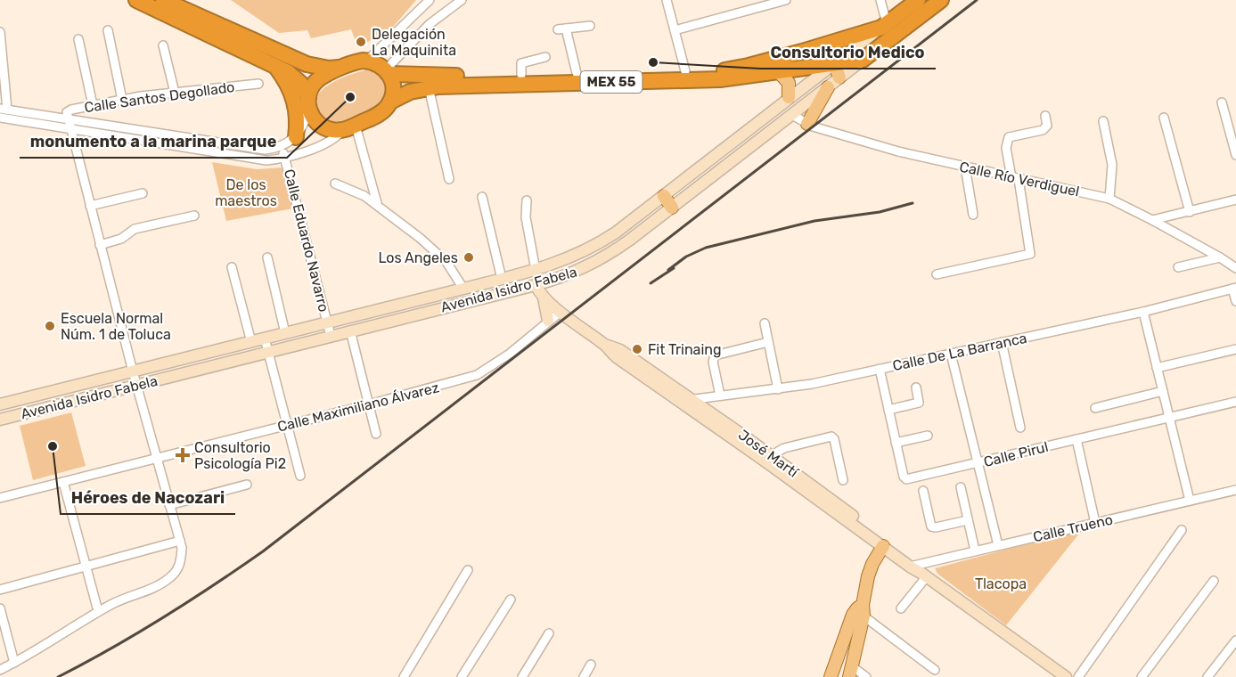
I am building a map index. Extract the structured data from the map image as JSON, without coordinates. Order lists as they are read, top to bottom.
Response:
{
  "streets": {
    "highway": ["MEX 55", "Avenida Isidro Fabela"],
    "main road": ["José Martí"],
    "street": [
      "Calle Santos Degollado",
      "Calle Río Verdiguel",
      "Calle Eduardo Navarro",
      "Calle De La Barranca",
      "Calle Maximiliano Álvarez",
      "Calle Pirul",
      "Calle Trueno"
    ]
  },
  "crossings": [
    ["MEX 55", "Avenida Isidro Fabela"],
    ["Calle Río Verdiguel", "Avenida Isidro Fabela"],
    ["Calle Eduardo Navarro", "Avenida Isidro Fabela"],
    ["Avenida Isidro Fabela", "José Martí"],
    ["Calle De La Barranca", "José Martí"],
    ["Calle De La Barranca", "Calle Pirul"],
    ["Calle Maximiliano Álvarez", "José Martí"],
    ["José Martí", "Calle Trueno"]
  ],
  "parks": ["De los maestros", "Tlacopa"],
  "places": {
    "other": [
      "Delegación La Maquinita",
      "Consultorio Medico",
      "monumento a la marina parque",
      "Los Angeles",
      "Escuela Normal Núm. 1 de Toluca",
      "Fit Trinaing",
      "Héroes de Nacozari"
    ],
    "health": ["Consultorio Psicología Pi2"]
  }
}
